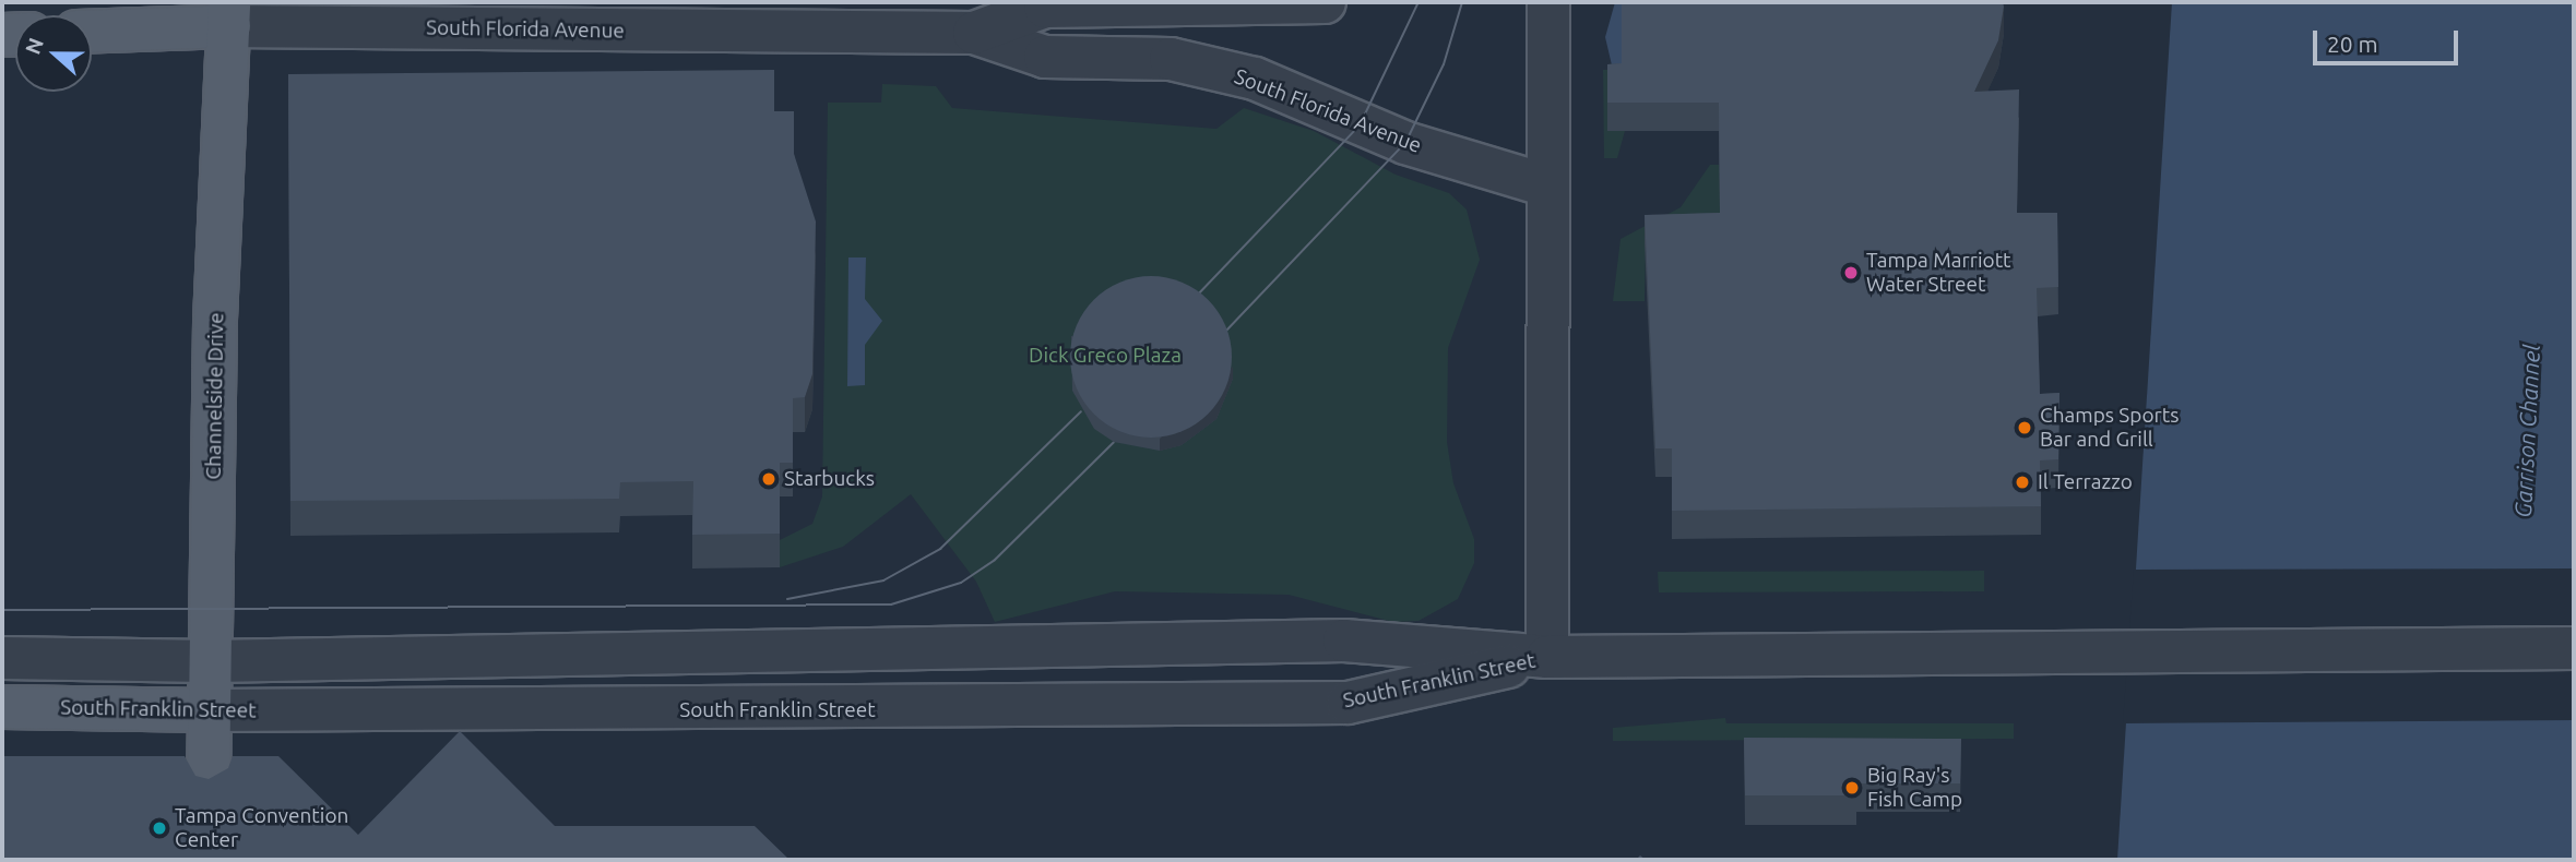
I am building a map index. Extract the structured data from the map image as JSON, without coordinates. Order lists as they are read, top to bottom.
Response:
{
  "streets": {
    "main road": ["South Florida Avenue", "Channelside Drive", "South Franklin Street"]
  },
  "crossings": [
    ["South Florida Avenue", "Channelside Drive"],
    ["Channelside Drive", "South Franklin Street"]
  ],
  "water": ["Garrison Channel"],
  "parks": ["Dick Greco Plaza"],
  "places": [
    "Tampa Marriott Water Street",
    "Champs Sports Bar and Grill",
    "Starbucks",
    "Il Terrazzo",
    "Big Ray's Fish Camp",
    "Tampa Convention Center"
  ],
  "scale_bar": "20 m",
  "north": "left"
}
